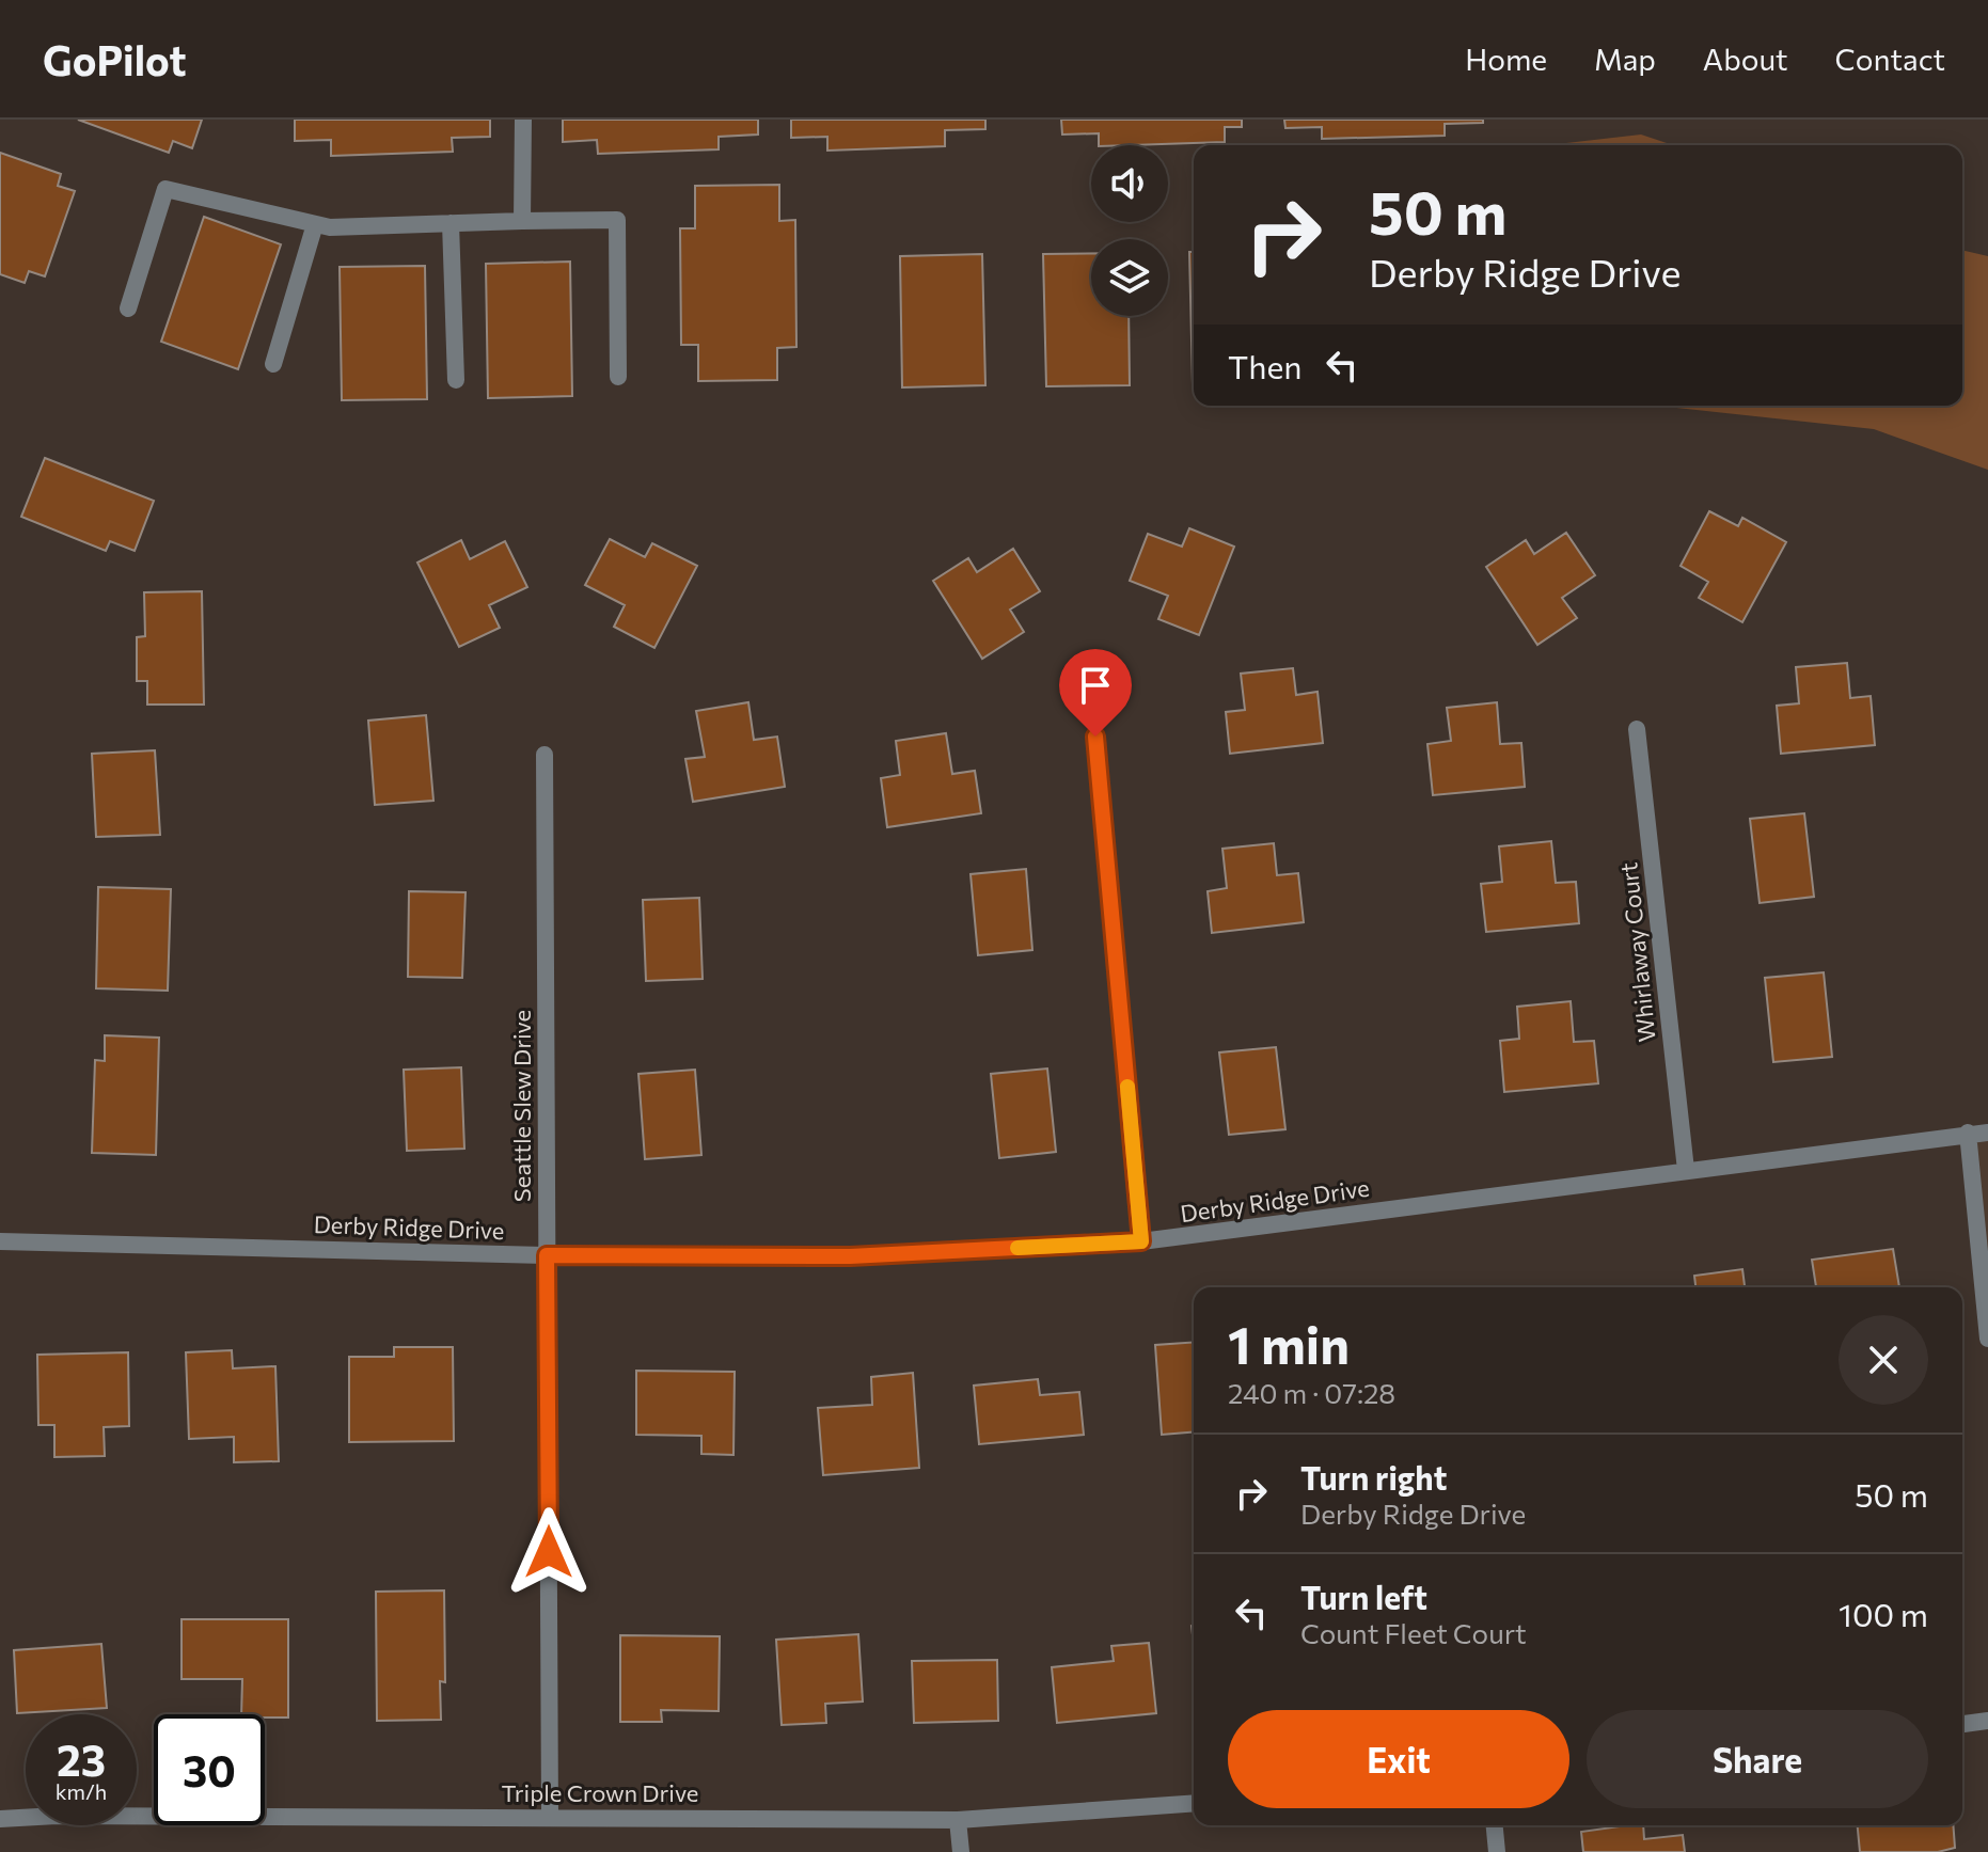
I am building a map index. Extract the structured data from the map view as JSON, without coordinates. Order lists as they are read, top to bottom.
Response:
{
  "streets": {
    "street": [
      "Whirlaway Court",
      "Seattle Slew Drive",
      "Derby Ridge Drive",
      "Triple Crown Drive"
    ]
  },
  "crossings": [
    ["Whirlaway Court", "Derby Ridge Drive"],
    ["Seattle Slew Drive", "Derby Ridge Drive"],
    ["Seattle Slew Drive", "Triple Crown Drive"]
  ],
  "page": {
    "header": "GoPilot",
    "nav": [
      "Home",
      "Map",
      "About",
      "Contact"
    ],
    "turn": ["50 m", "Derby Ridge Drive"],
    "then": "Then",
    "heading": ["1 min", "240 m · 07:28"],
    "list": [
      {
        "name": "Turn right",
        "note": "Derby Ridge Drive",
        "value": "50 m"
      },
      {
        "name": "Turn left",
        "note": "Count Fleet Court",
        "value": "100 m"
      }
    ],
    "buttons": ["Exit", "Share"],
    "speed": "23 km/h",
    "limit": "30"
  }
}
